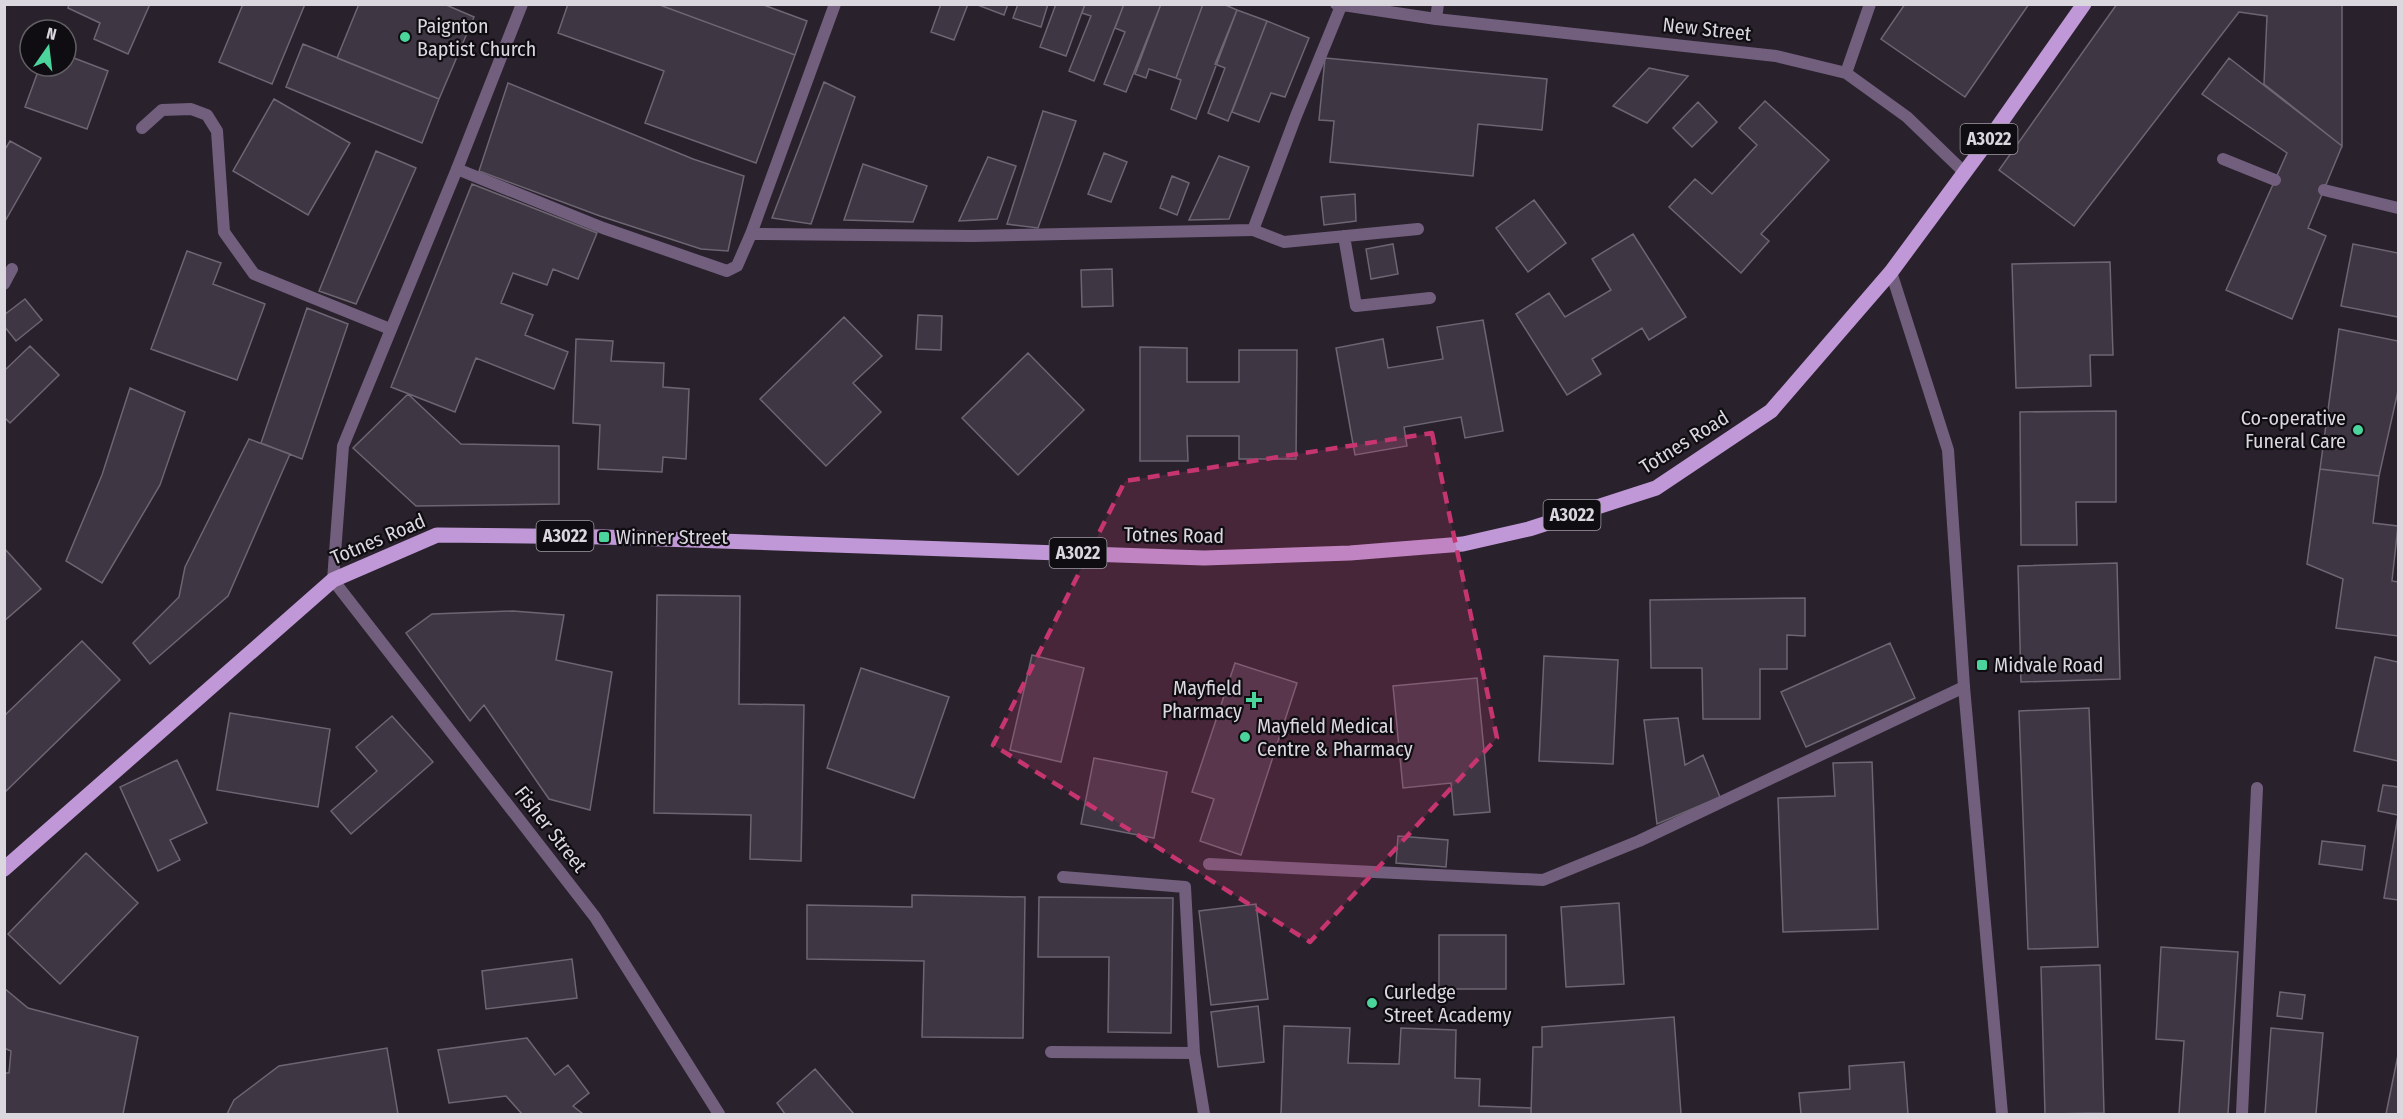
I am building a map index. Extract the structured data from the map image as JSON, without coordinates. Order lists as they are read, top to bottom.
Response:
{
  "streets": {
    "main road": ["A3022", "Totnes Road"],
    "street": ["New Street", "Fisher Street"]
  },
  "crossings": [
    ["New Street", "Totnes Road"],
    ["Totnes Road", "Fisher Street"]
  ],
  "places": {
    "other": [
      "Paignton Baptist Church",
      "Co-operative Funeral Care",
      "Mayfield Medical Centre & Pharmacy",
      "Curledge Street Academy"
    ],
    "transit": ["Winner Street", "Midvale Road"],
    "health": ["Mayfield Pharmacy"]
  },
  "north": "top"
}
